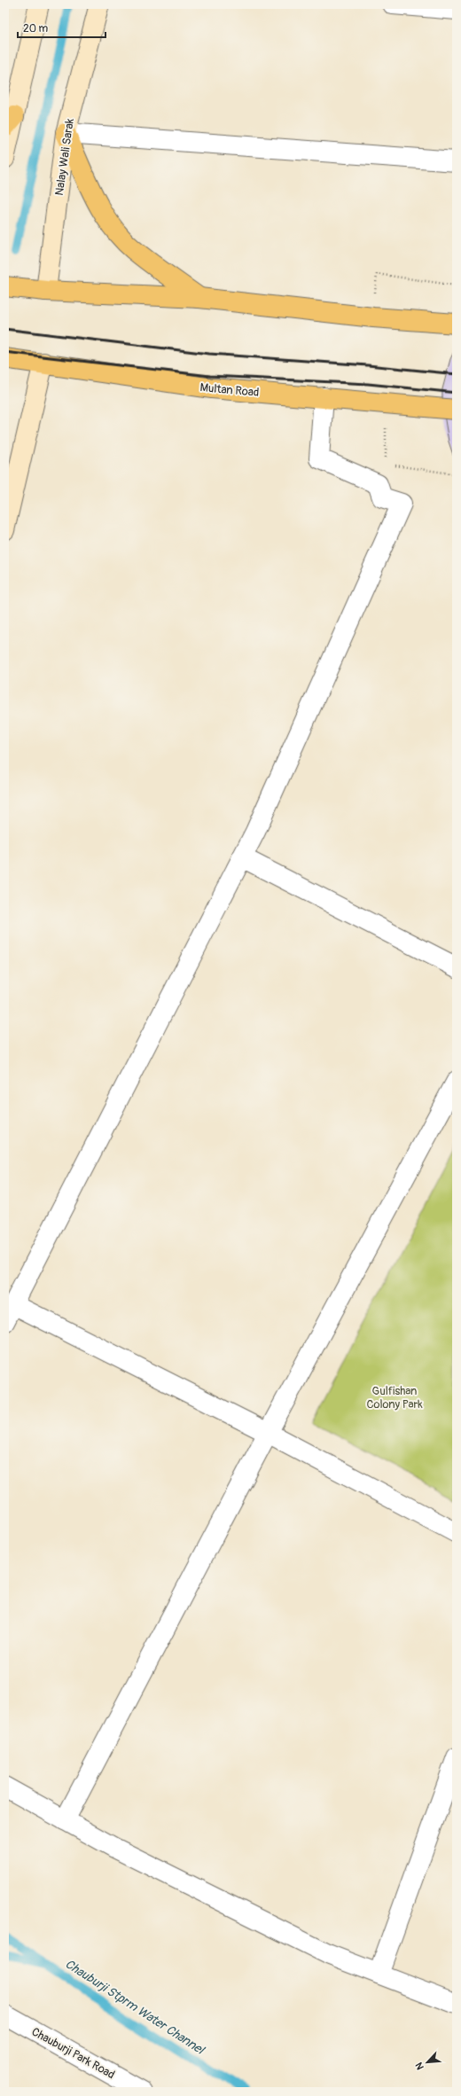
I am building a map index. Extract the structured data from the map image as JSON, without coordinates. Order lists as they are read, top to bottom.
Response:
{
  "streets": {
    "main road": ["Nalay Wali Sarak", "Multan Road"],
    "street": ["Chauburji Park Road"]
  },
  "water": ["Chauburji Stprm Water Channel"],
  "parks": ["Gulfishan Colony Park"],
  "scale_bar": "20 m",
  "north": "bottom left"
}
